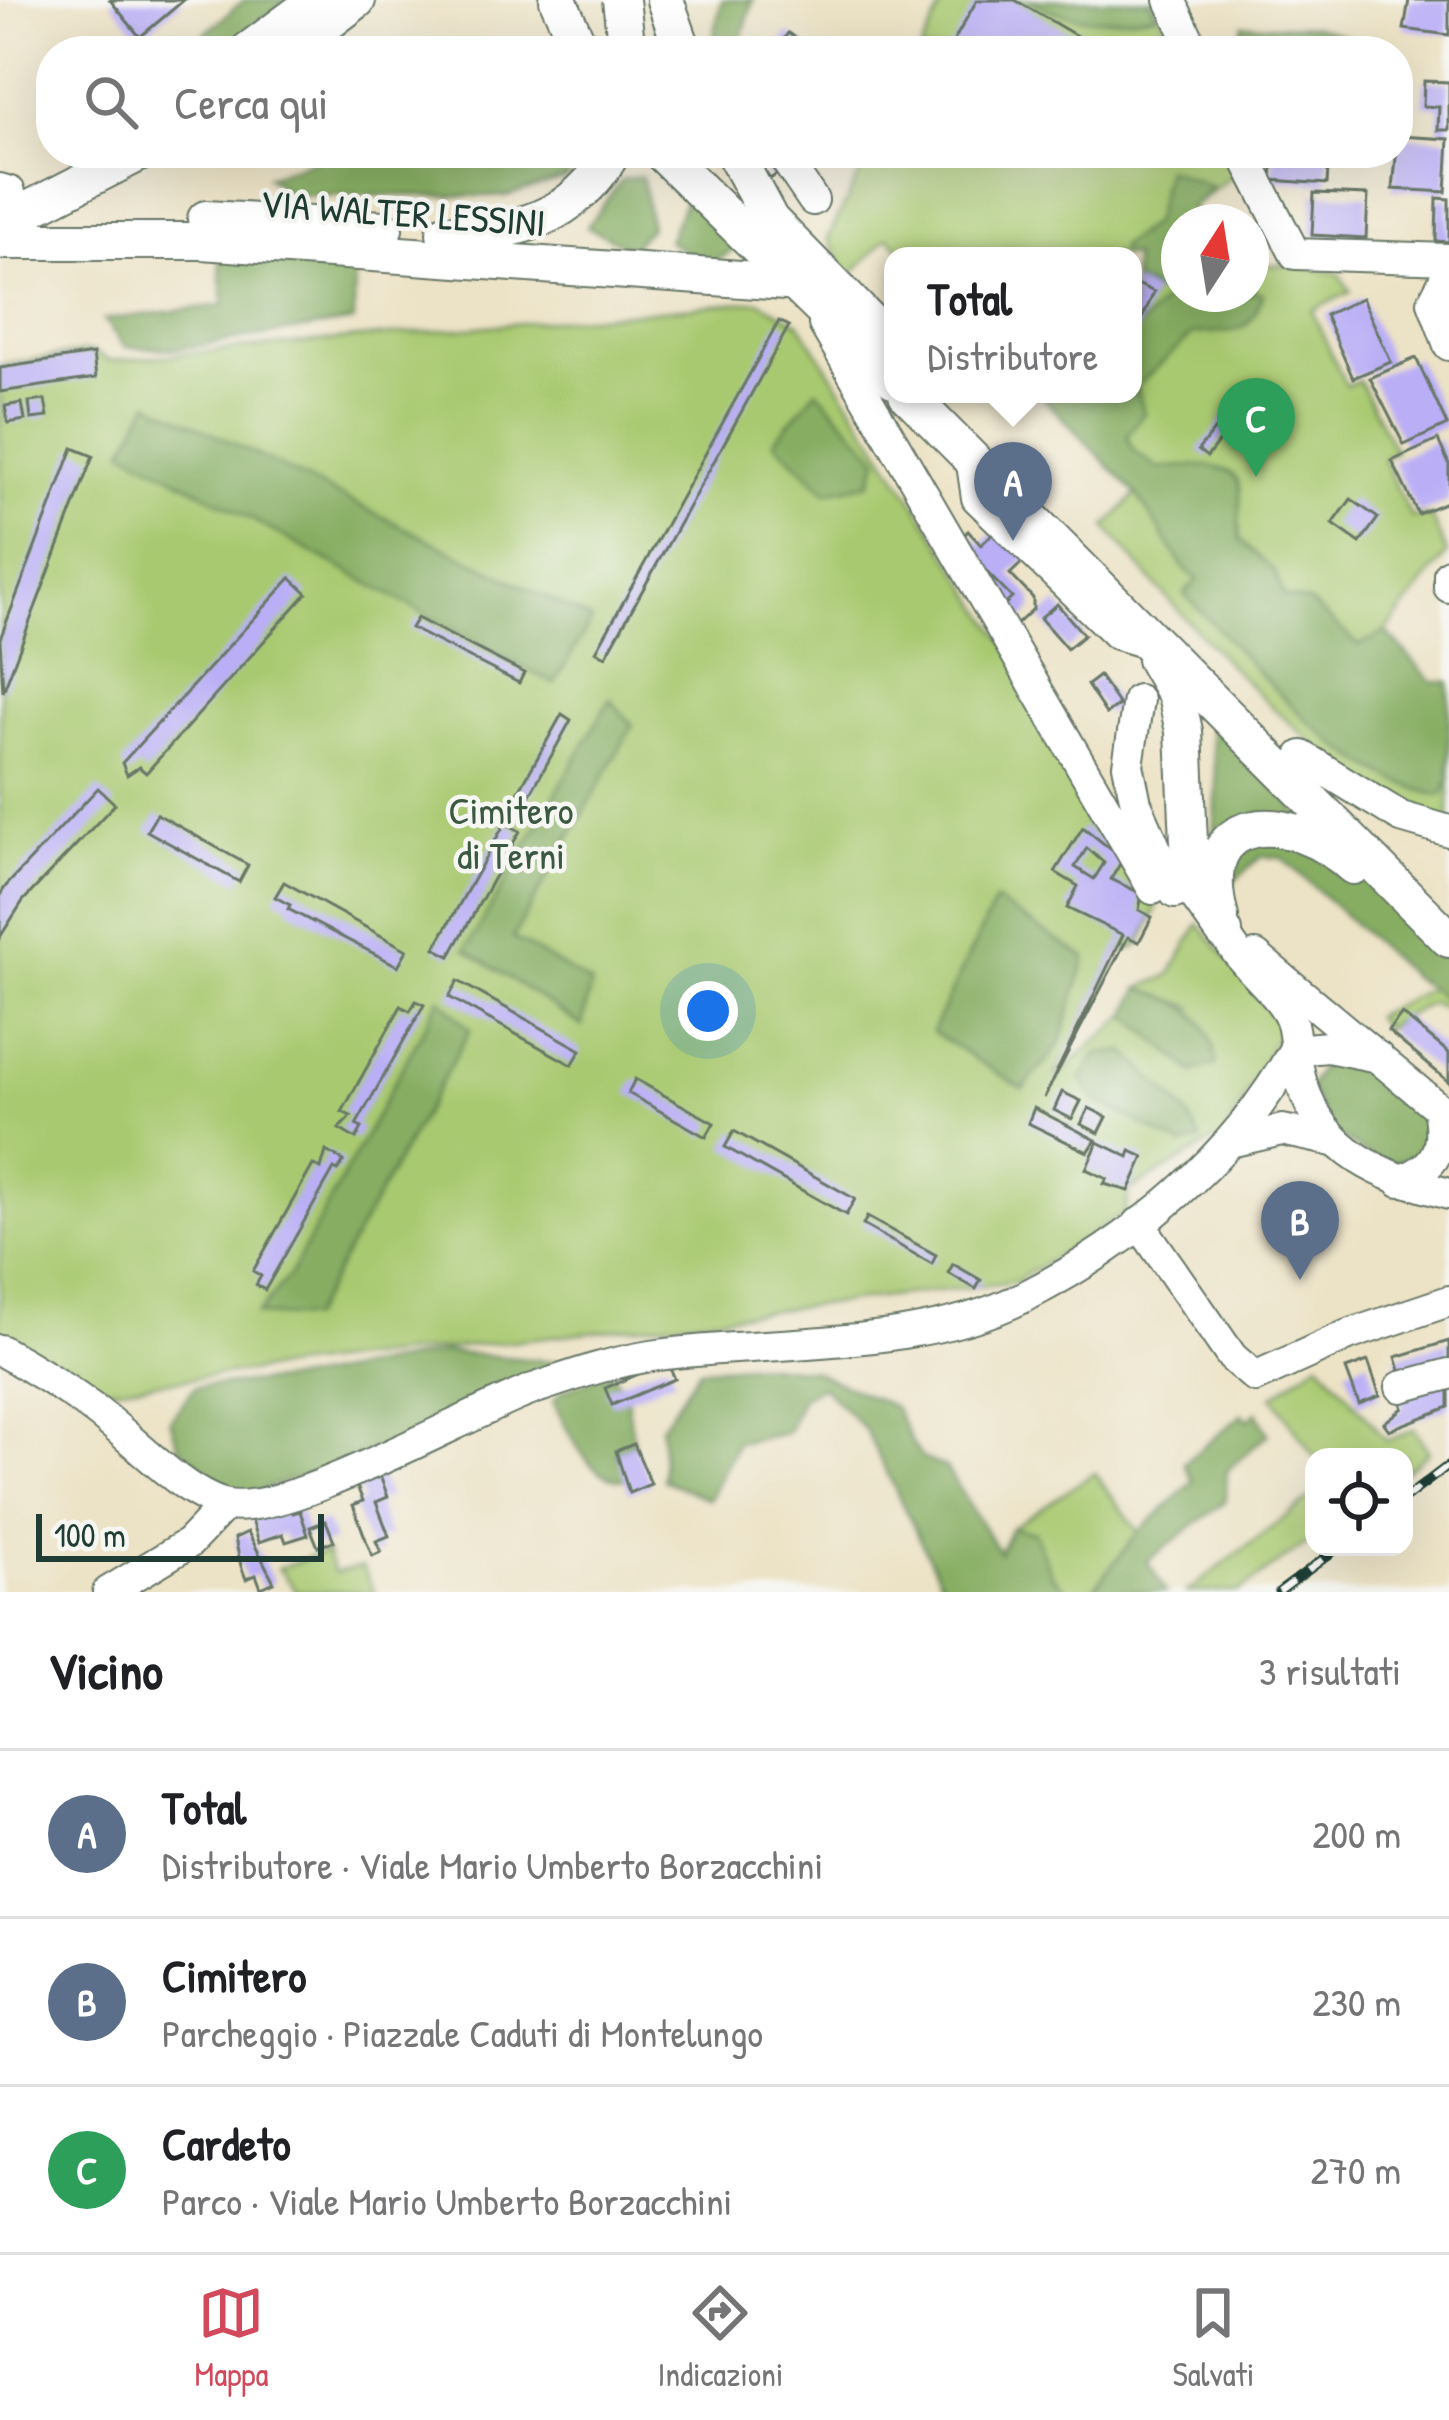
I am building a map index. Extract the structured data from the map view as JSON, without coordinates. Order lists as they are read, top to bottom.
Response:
{
  "streets": {
    "main road": ["VIA WALTER LESSINI"]
  },
  "parks": ["Cimitero di Terni"],
  "scale_bar": "100 m",
  "north": "top",
  "page": {
    "search": "Cerca qui",
    "popup": ["Total", "Distributore"],
    "pins": ["C", "A", "B"],
    "scale": "100 m",
    "heading": ["Vicino", "3 risultati"],
    "list": [
      {
        "mark": "A",
        "name": "Total",
        "note": "Distributore · Viale Mario Umberto Borzacchini",
        "value": "200 m"
      },
      {
        "mark": "B",
        "name": "Cimitero",
        "note": "Parcheggio · Piazzale Caduti di Montelungo",
        "value": "230 m"
      },
      {
        "mark": "C",
        "name": "Cardeto",
        "note": "Parco · Viale Mario Umberto Borzacchini",
        "value": "270 m"
      }
    ],
    "nav": ["Mappa", "Indicazioni", "Salvati"]
  }
}
